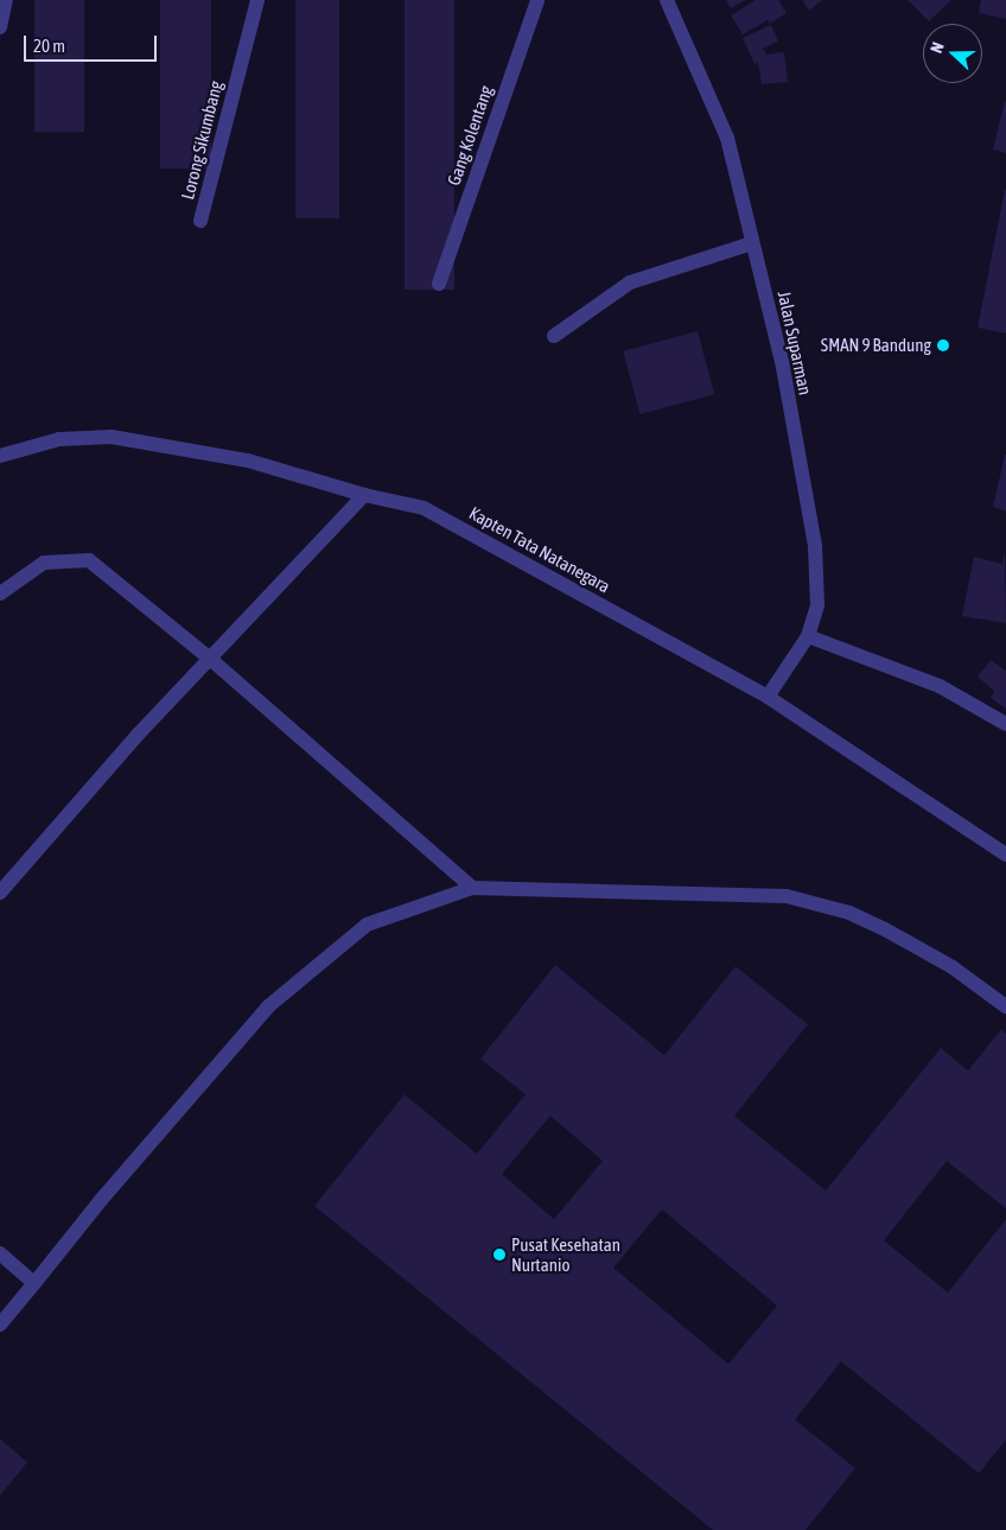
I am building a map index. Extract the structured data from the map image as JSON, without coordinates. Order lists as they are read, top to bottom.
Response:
{
  "streets": {
    "street": [
      "Gang Kolentang",
      "Lorong Sikumbang",
      "Jalan Suparman",
      "Kapten Tata Natanegara"
    ]
  },
  "crossings": [
    ["Jalan Suparman", "Kapten Tata Natanegara"]
  ],
  "places": ["SMAN 9 Bandung", "Pusat Kesehatan Nurtanio"],
  "scale_bar": "20 m",
  "north": "left"
}
